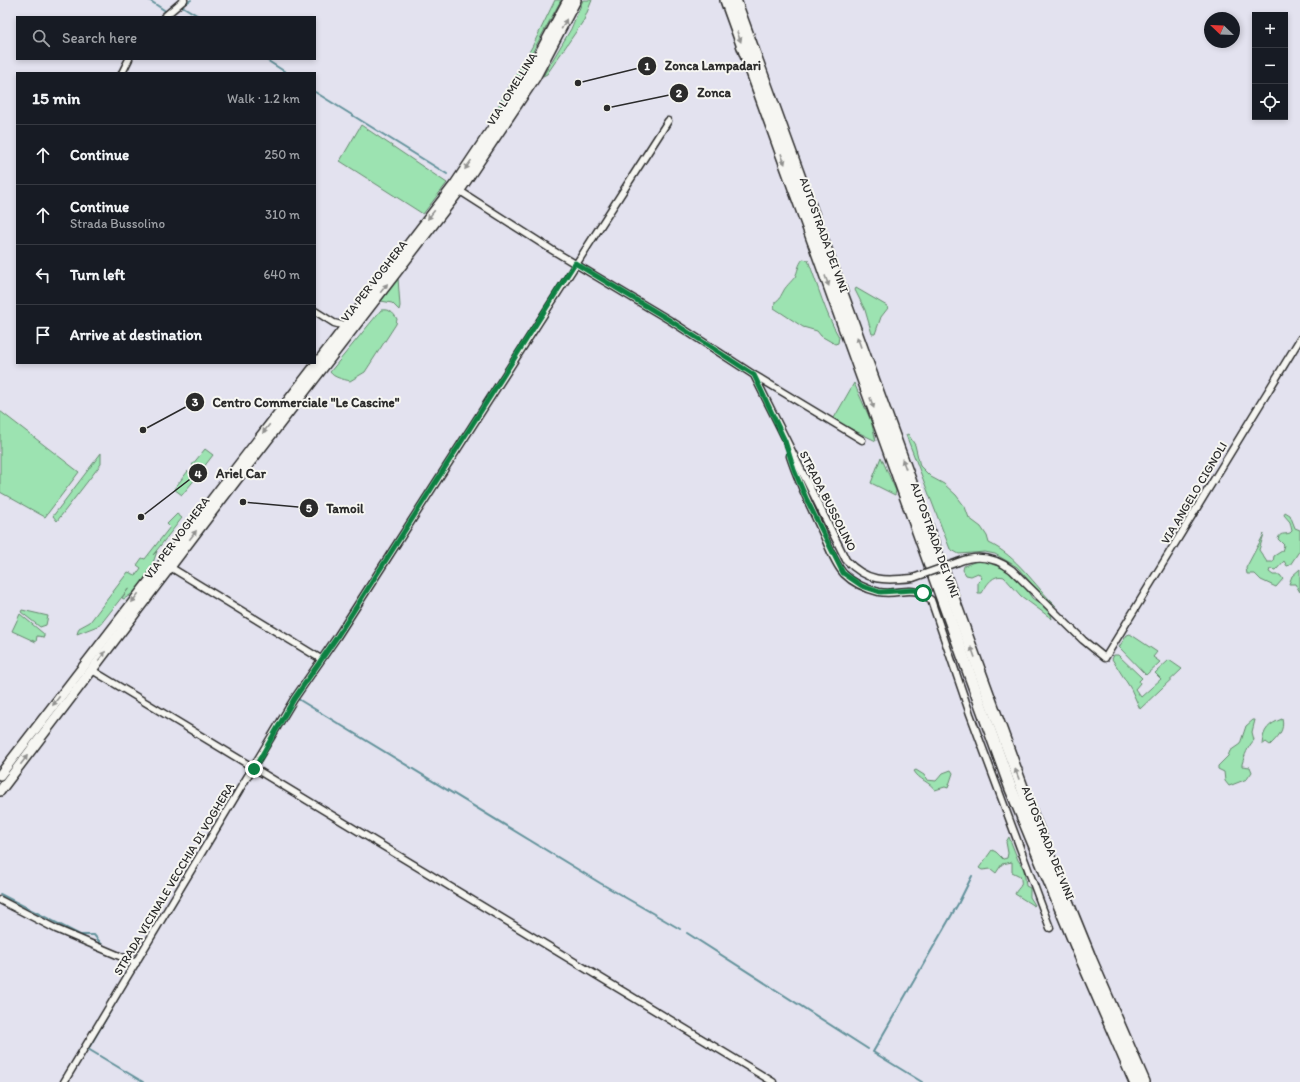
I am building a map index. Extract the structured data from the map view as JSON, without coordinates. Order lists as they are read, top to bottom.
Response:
{
  "streets": {
    "highway": ["AUTOSTRADA DEI VINI"],
    "main road": ["VIA LOMELLINA", "VIA PER VOGHERA"],
    "street": ["VIA ANGELO CIGNOLI", "STRADA BUSSOLINO", "STRADA VICINALE VECCHIA DI VOGHERA"]
  },
  "crossings": [
    ["VIA LOMELLINA", "VIA PER VOGHERA"],
    ["VIA ANGELO CIGNOLI", "STRADA BUSSOLINO"]
  ],
  "places": [
    "Zonca Lampadari",
    "Zonca",
    "Centro Commerciale \"Le Cascine\"",
    "Tamoil",
    "Ariel Car"
  ],
  "north": "top left",
  "page": {
    "map_buttons": ["+", "−"],
    "search": "Search here",
    "heading": ["15 min", "Walk · 1.2 km"],
    "list": [
      ["Continue", "250 m"],
      ["Continue", "Strada Bussolino", "310 m"],
      ["Turn left", "640 m"],
      "Arrive at destination"
    ]
  }
}
